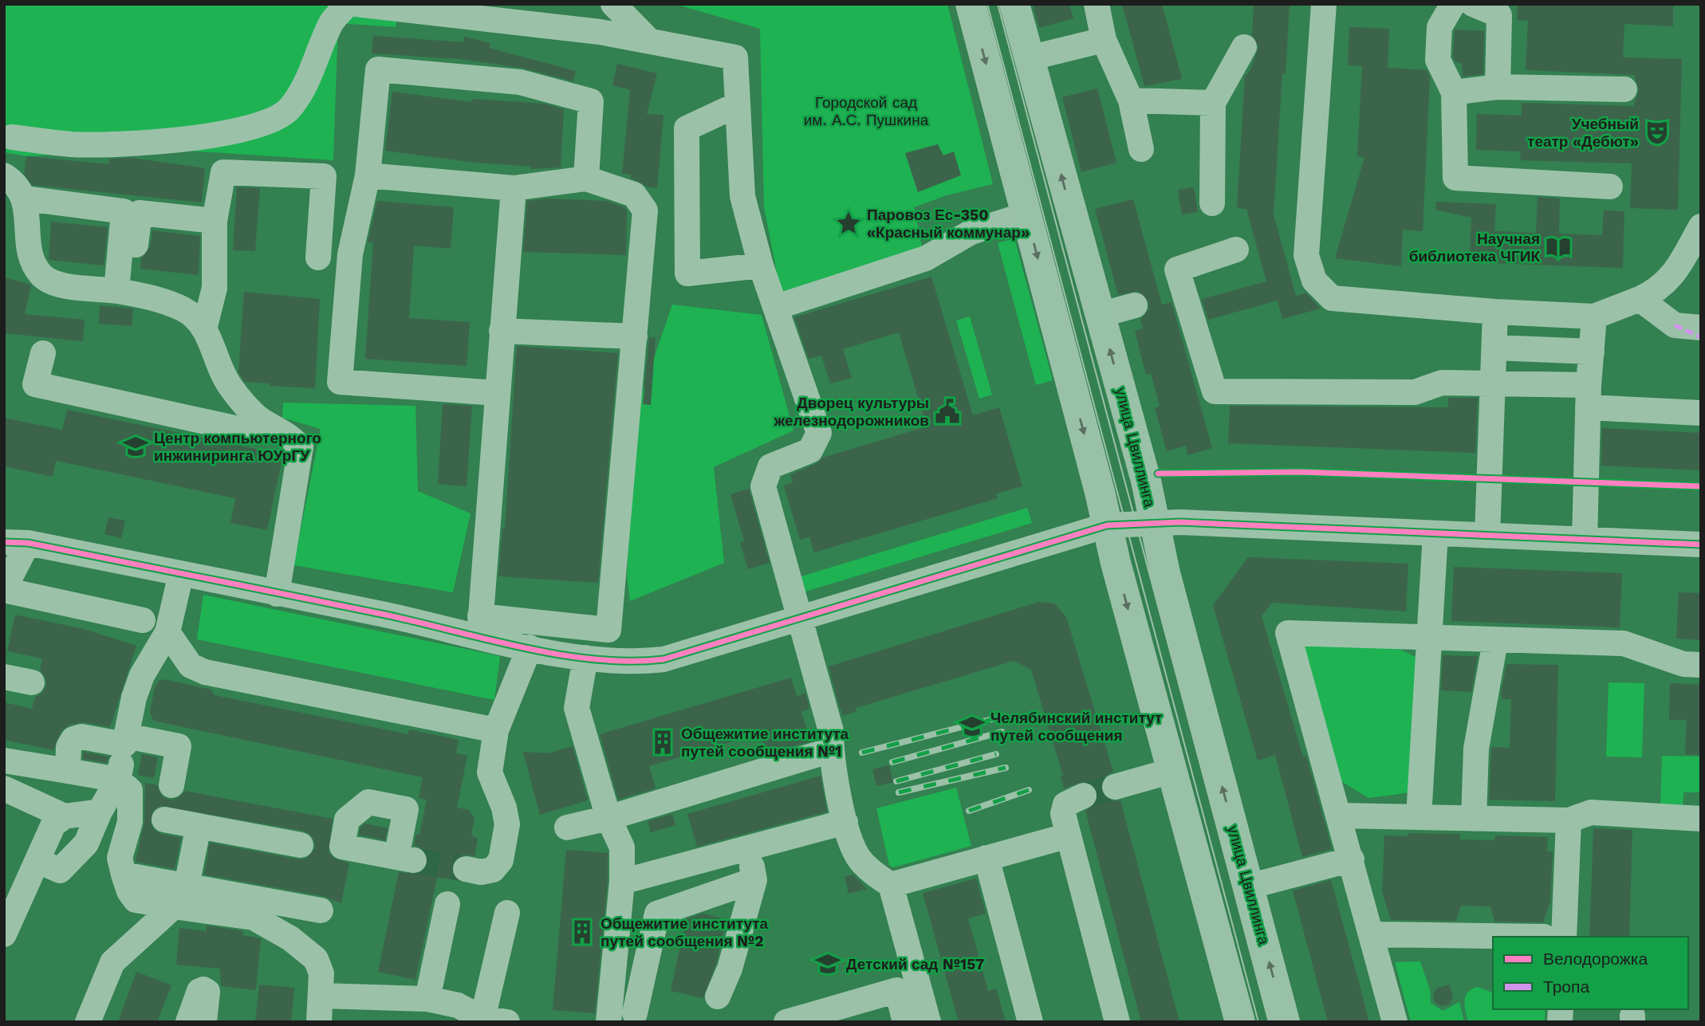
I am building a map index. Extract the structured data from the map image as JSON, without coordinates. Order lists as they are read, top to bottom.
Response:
{
  "streets": {
    "main road": ["улица Цвиллинга"]
  },
  "parks": ["Городской сад им. А.С. Пушкина"],
  "places": {
    "theatre": ["Учебный театр «Дебют»"],
    "place": ["Паровоз Ес-350 «Красный коммунар»"],
    "library": ["Научная библиотека ЧГИК"],
    "public building": ["Дворец культуры железнодорожников"],
    "school or university": ["Центр компьютерного инжиниринга ЮУрГУ", "Челябинский институт путей сообщения", "Детский сад №157"],
    "building": ["Общежитие института путей сообщения №1", "Общежитие института путей сообщения №2"]
  },
  "legend": ["Велодорожка", "Тропа"]
}
